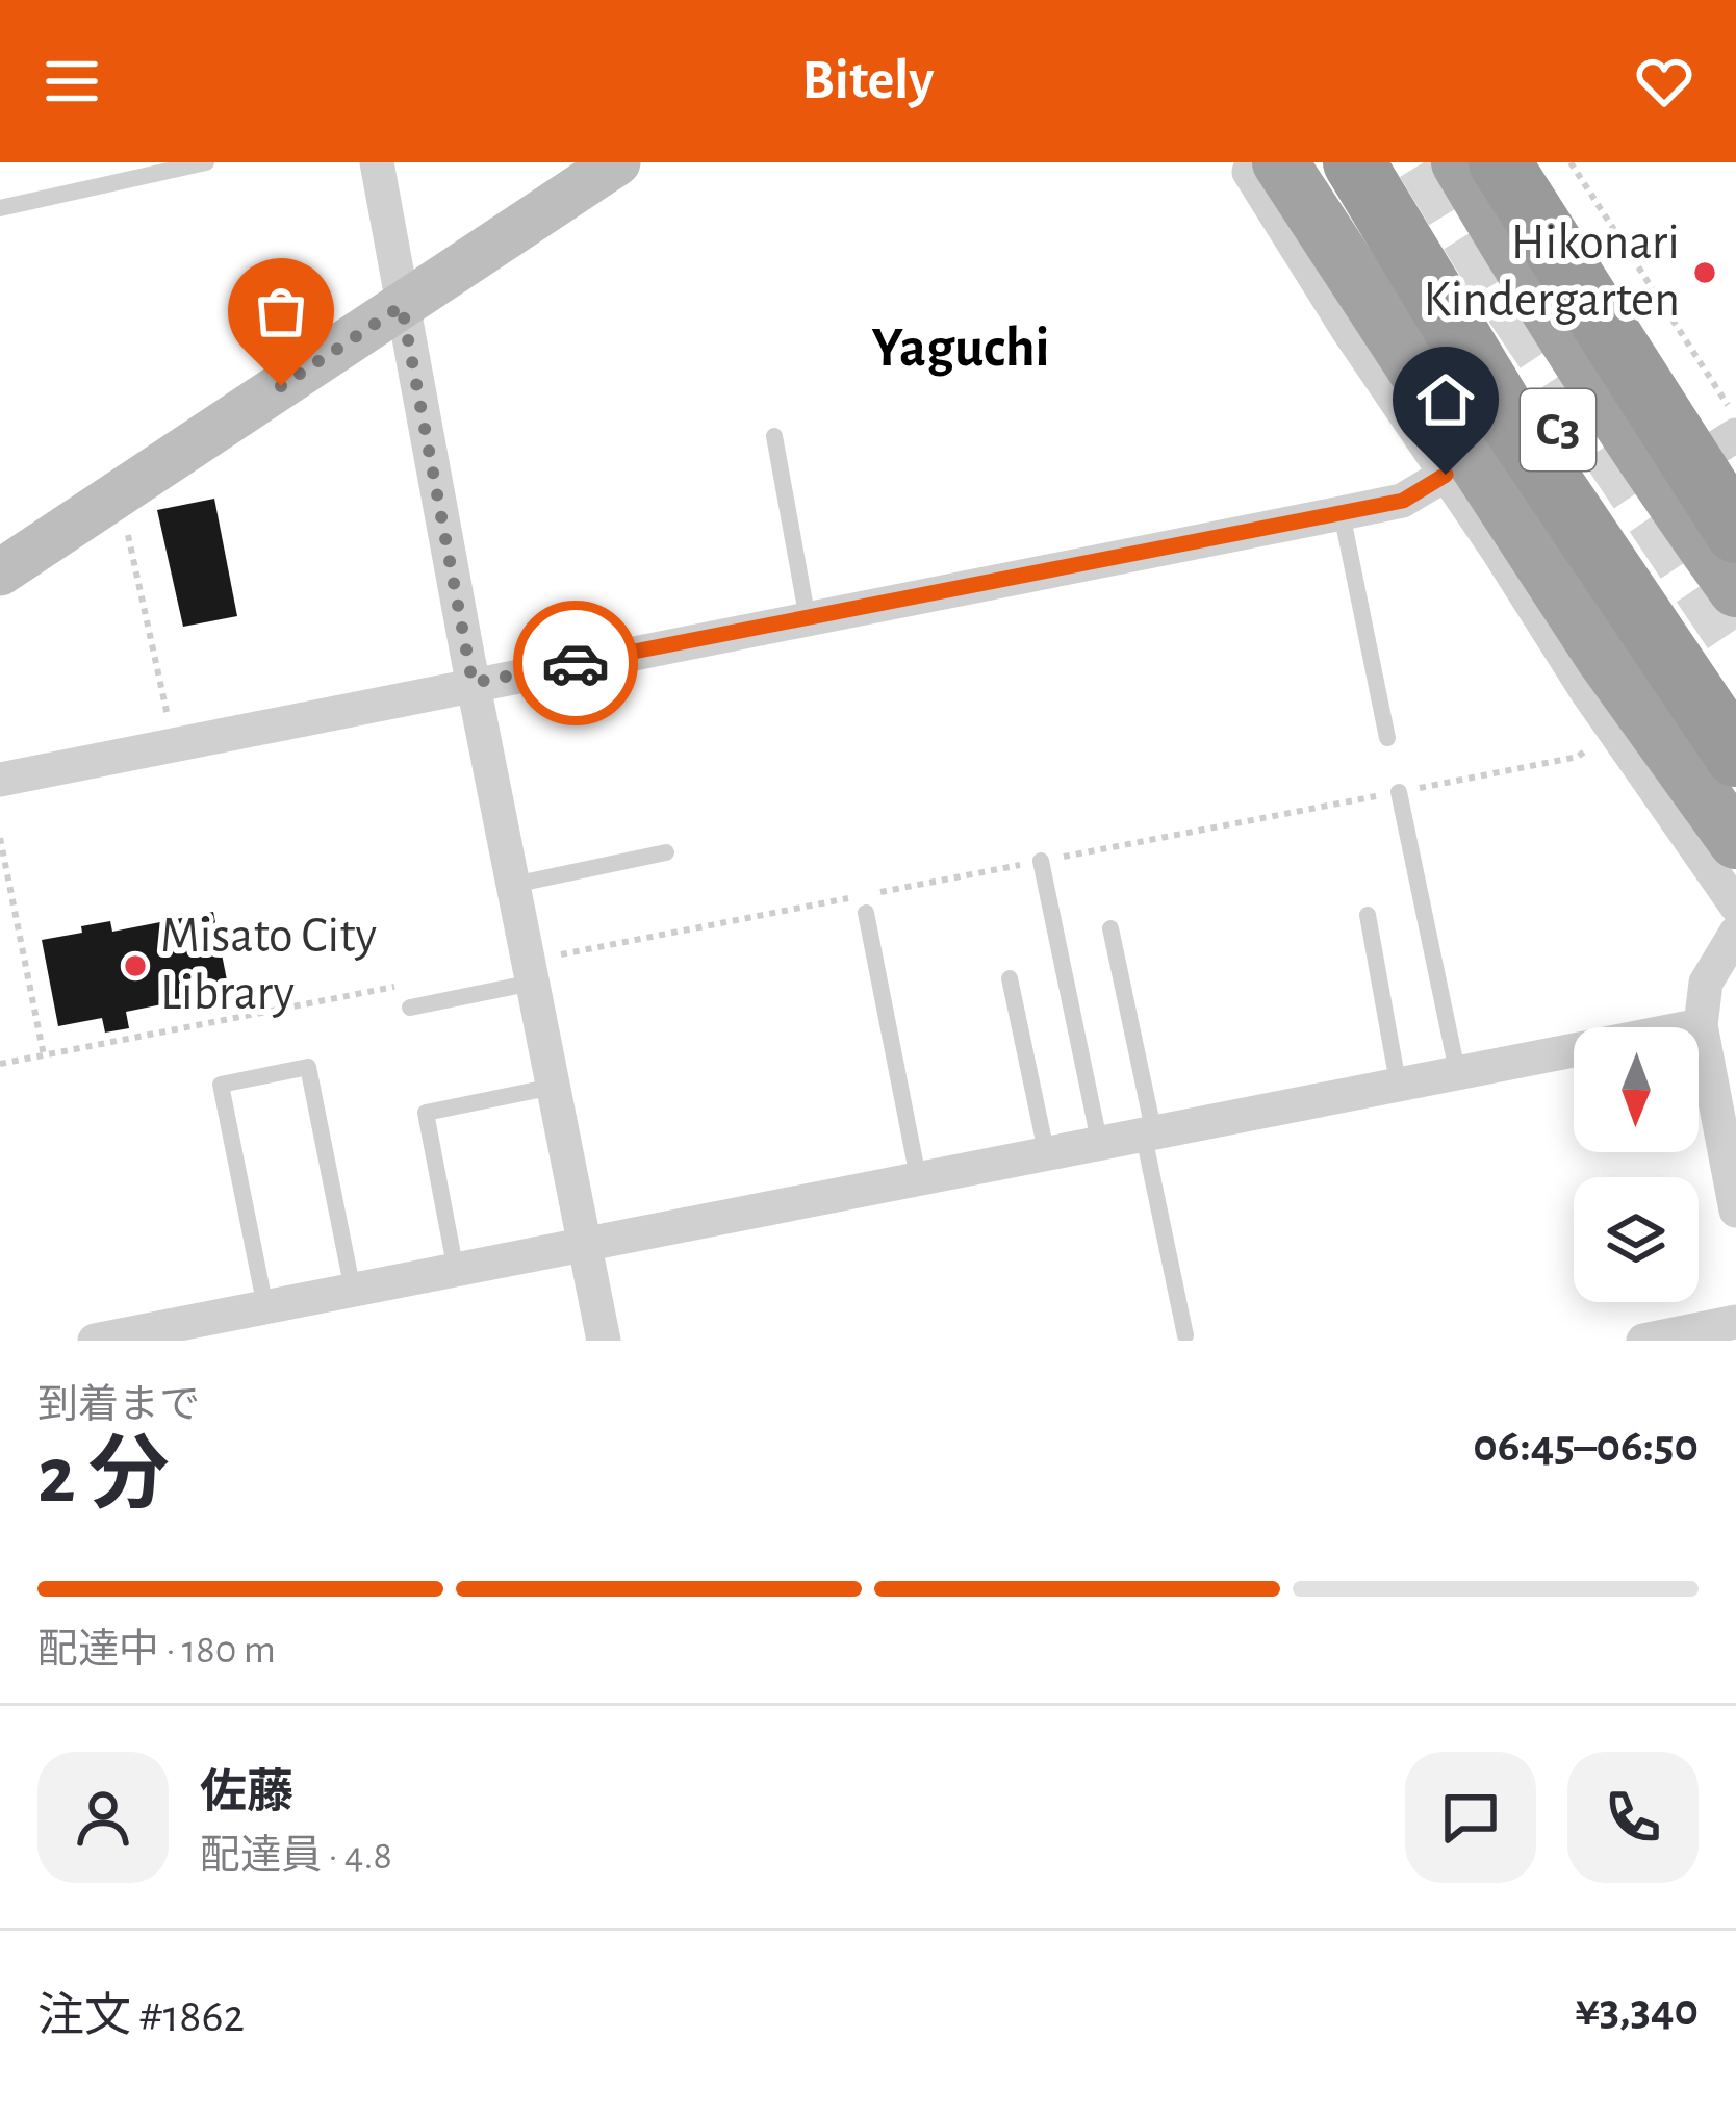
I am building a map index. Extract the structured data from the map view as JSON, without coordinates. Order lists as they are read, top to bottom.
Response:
{
  "streets": {
    "highway": ["C3"]
  },
  "districts": ["Yaguchi"],
  "places": ["Hikonari Kindergarten", "Misato City Library"],
  "north": "bottom",
  "page": {
    "header": "Bitely",
    "heading": ["2 分", "到着まで", "06:45–06:50"],
    "panel": [
      "佐藤",
      "配達員 · 4.8",
      "注文 #1862",
      "¥3,340"
    ],
    "bar": "配達中 · 180 m"
  }
}
